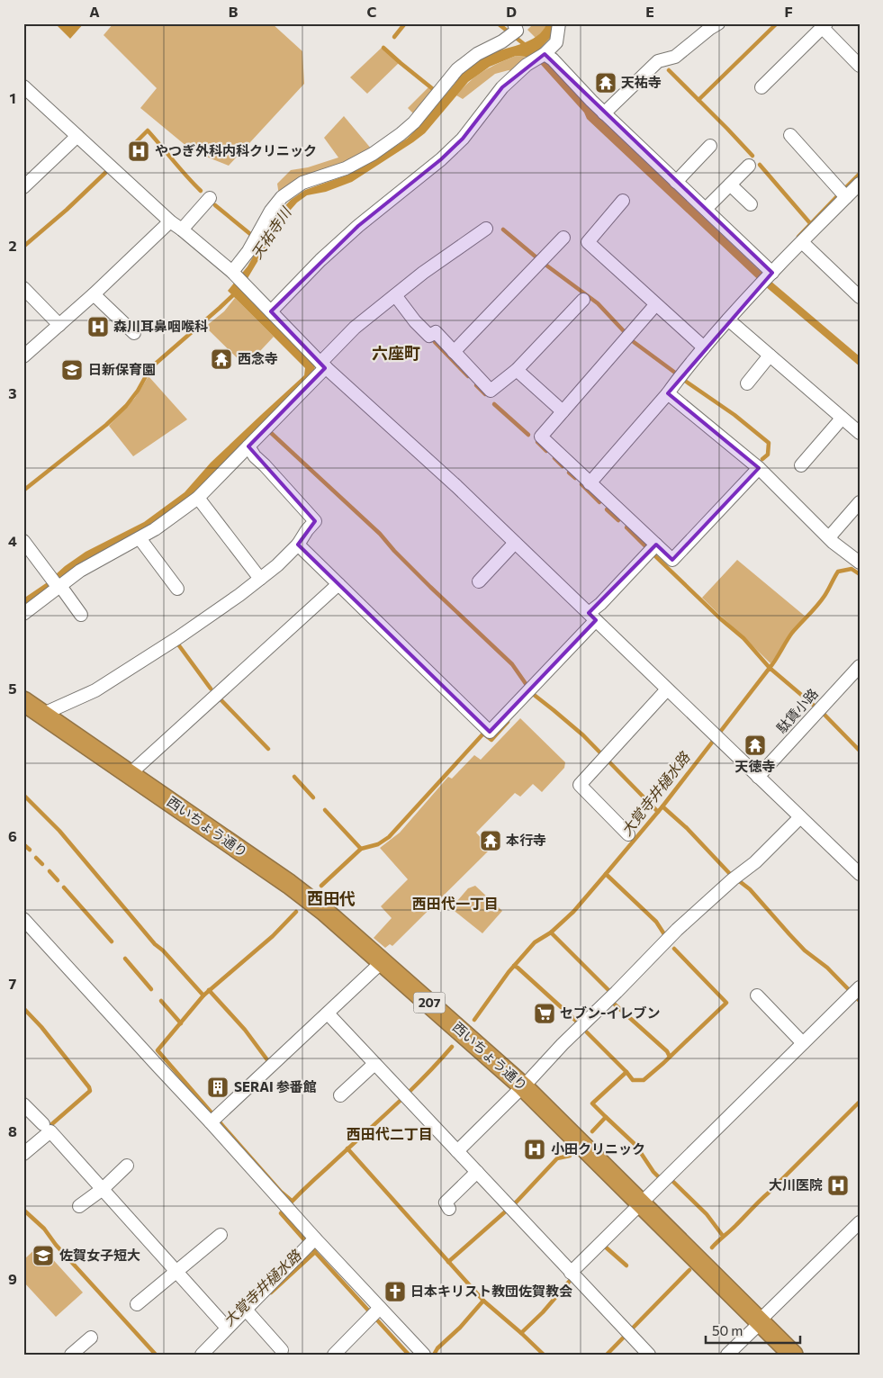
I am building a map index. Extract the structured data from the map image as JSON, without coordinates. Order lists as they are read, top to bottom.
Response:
{
  "streets": {
    "highway": ["西いちょう通り", "207"],
    "street": ["駄賃小路"]
  },
  "districts": [
    "六座町",
    "西田代",
    "西田代一丁目",
    "西田代二丁目"
  ],
  "water": ["天祐寺川", "大覚寺井樋水路"],
  "places": {
    "temple": [
      "天祐寺",
      "西念寺",
      "天徳寺",
      "本行寺"
    ],
    "hospital": [
      "やつぎ外科内科クリニック",
      "森川耳鼻咽喉科",
      "小田クリニック",
      "大川医院"
    ],
    "school or university": ["日新保育園", "佐賀女子短大"],
    "supermarket": ["セブン-イレブン"],
    "building": ["SERAI 参番館"],
    "church": ["日本キリスト教団佐賀教会"]
  },
  "scale_bar": "50 m",
  "grid": {
    "columns": [
      "A",
      "B",
      "C",
      "D",
      "E",
      "F"
    ],
    "rows": [
      "1",
      "2",
      "3",
      "4",
      "5",
      "6",
      "7",
      "8",
      "9"
    ]
  }
}
